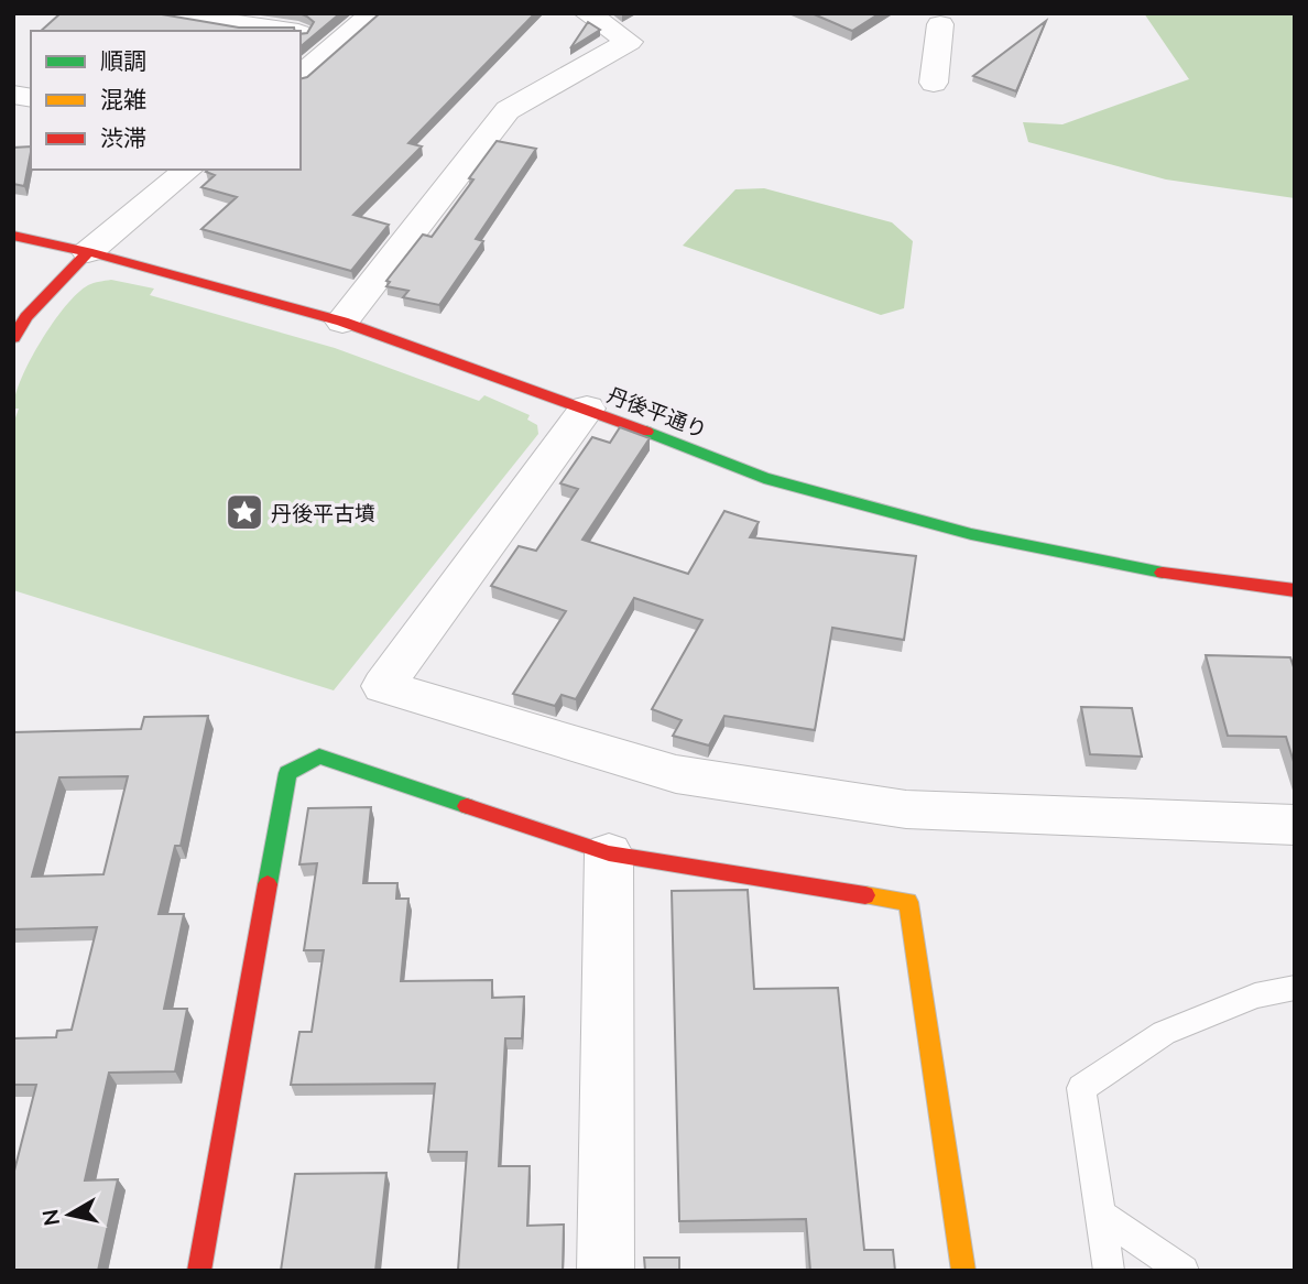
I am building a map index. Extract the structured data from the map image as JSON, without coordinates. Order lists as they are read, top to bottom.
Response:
{
  "streets": {
    "street": ["丹後平通り"]
  },
  "places": {
    "place": ["丹後平古墳"]
  },
  "legend": ["順調", "混雑", "渋滞"],
  "north": "left"
}
